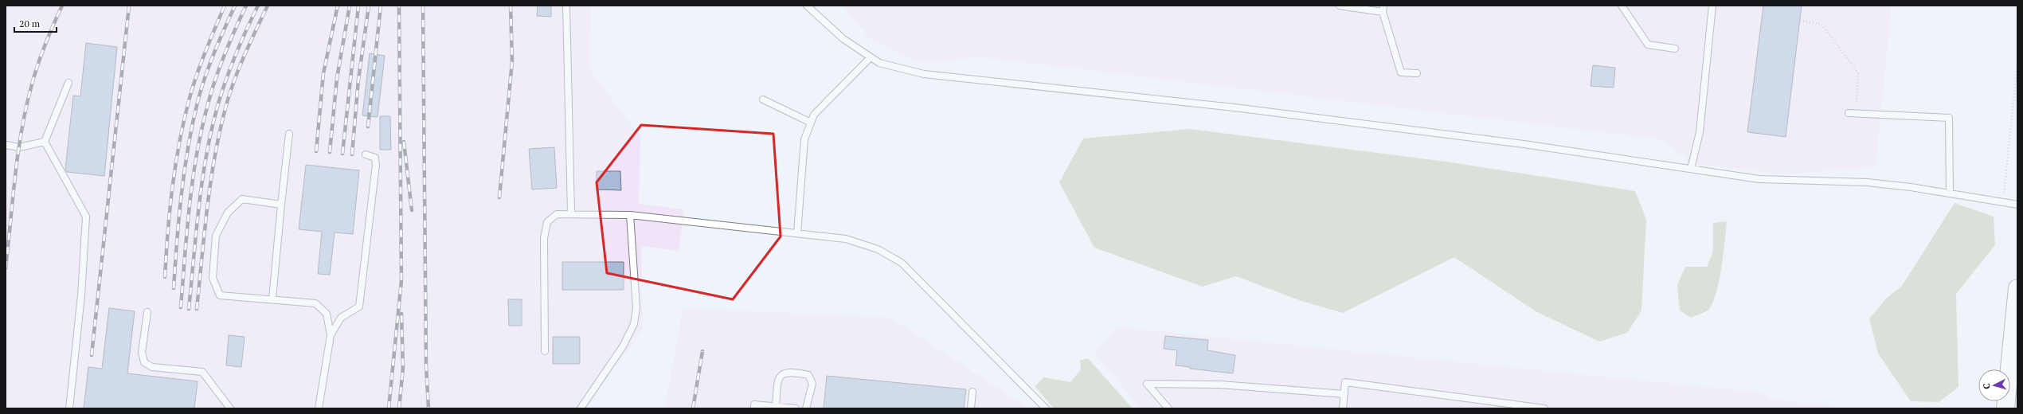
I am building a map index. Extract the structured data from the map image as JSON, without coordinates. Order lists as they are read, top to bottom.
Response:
{
  "scale_bar": "20 m",
  "north": "left"
}
